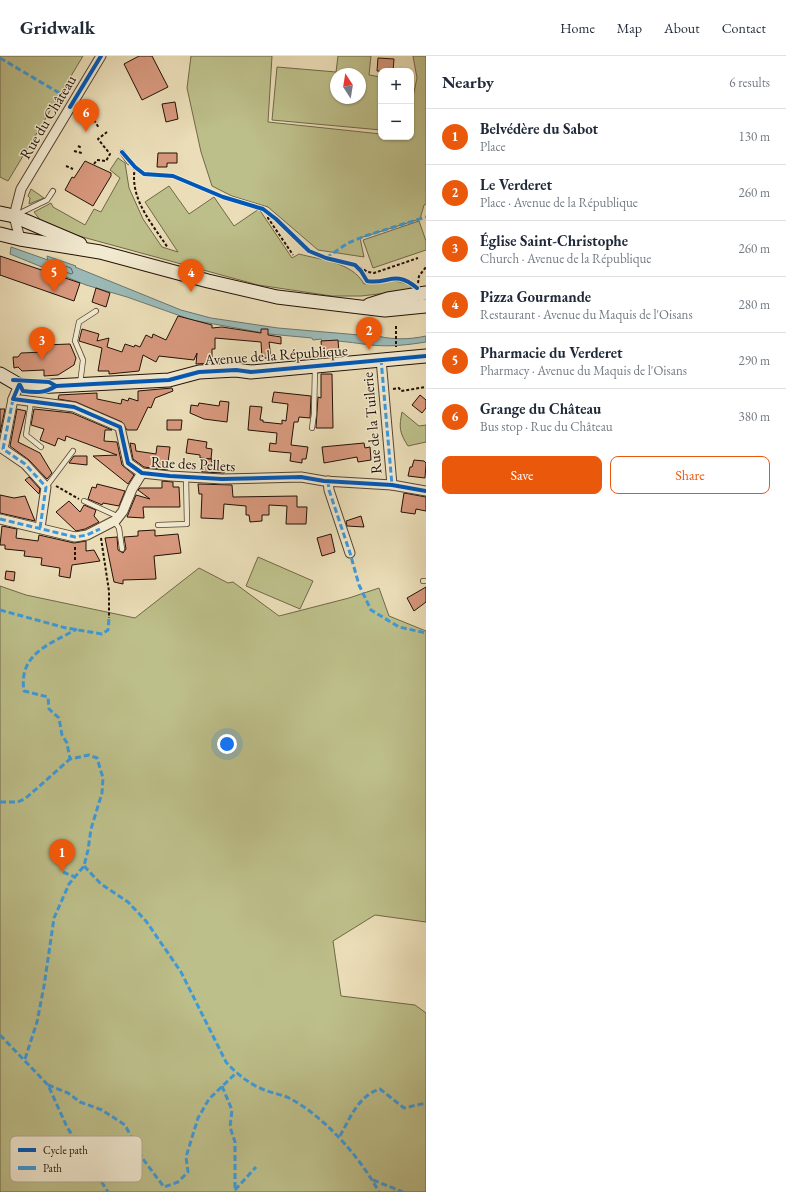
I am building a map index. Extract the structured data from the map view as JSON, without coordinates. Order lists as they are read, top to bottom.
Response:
{
  "streets": {
    "main road": ["Avenue de la République"],
    "street": ["Rue du Château", "Rue de la Tuilerie", "Rue des Pellets"]
  },
  "crossings": [
    ["Avenue de la République", "Rue de la Tuilerie"],
    ["Rue de la Tuilerie", "Rue des Pellets"]
  ],
  "legend": ["Cycle path", "Path"],
  "north": "top",
  "page": {
    "header": "Gridwalk",
    "nav": [
      "Home",
      "Map",
      "About",
      "Contact"
    ],
    "heading": ["Nearby", "6 results"],
    "map_buttons": ["+", "−"],
    "pins": [
      "6",
      "4",
      "5",
      "2",
      "3",
      "1"
    ],
    "list": [
      {
        "mark": "1",
        "name": "Belvédère du Sabot",
        "note": "Place",
        "value": "130 m"
      },
      {
        "mark": "2",
        "name": "Le Verderet",
        "note": "Place · Avenue de la République",
        "value": "260 m"
      },
      {
        "mark": "3",
        "name": "Église Saint-Christophe",
        "note": "Church · Avenue de la République",
        "value": "260 m"
      },
      {
        "mark": "4",
        "name": "Pizza Gourmande",
        "note": "Restaurant · Avenue du Maquis de l'Oisans",
        "value": "280 m"
      },
      {
        "mark": "5",
        "name": "Pharmacie du Verderet",
        "note": "Pharmacy · Avenue du Maquis de l'Oisans",
        "value": "290 m"
      },
      {
        "mark": "6",
        "name": "Grange du Château",
        "note": "Bus stop · Rue du Château",
        "value": "380 m"
      }
    ],
    "buttons": ["Save", "Share"]
  }
}
